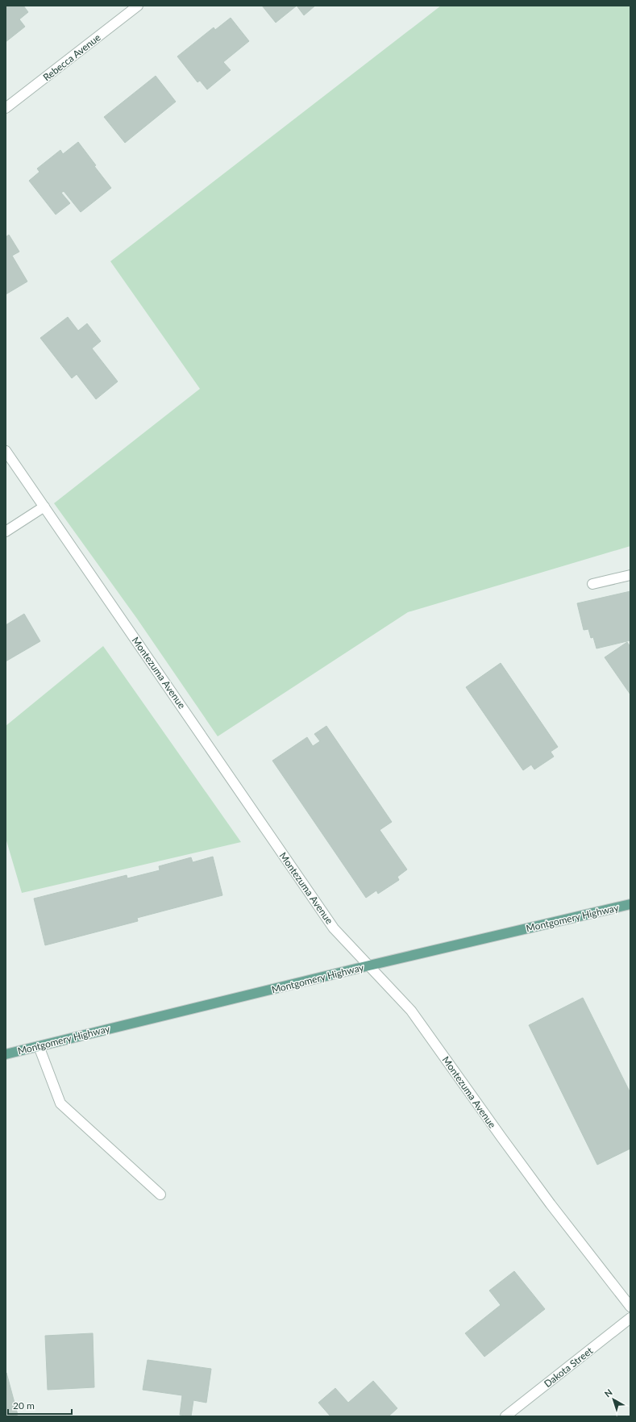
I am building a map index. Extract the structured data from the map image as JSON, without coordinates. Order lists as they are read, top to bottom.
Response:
{
  "streets": {
    "main road": ["Montgomery Highway"],
    "street": ["Rebecca Avenue", "Montezuma Avenue", "Dakota Street"]
  },
  "crossings": [
    ["Montezuma Avenue", "Montgomery Highway"]
  ],
  "scale_bar": "20 m",
  "north": "top left"
}
